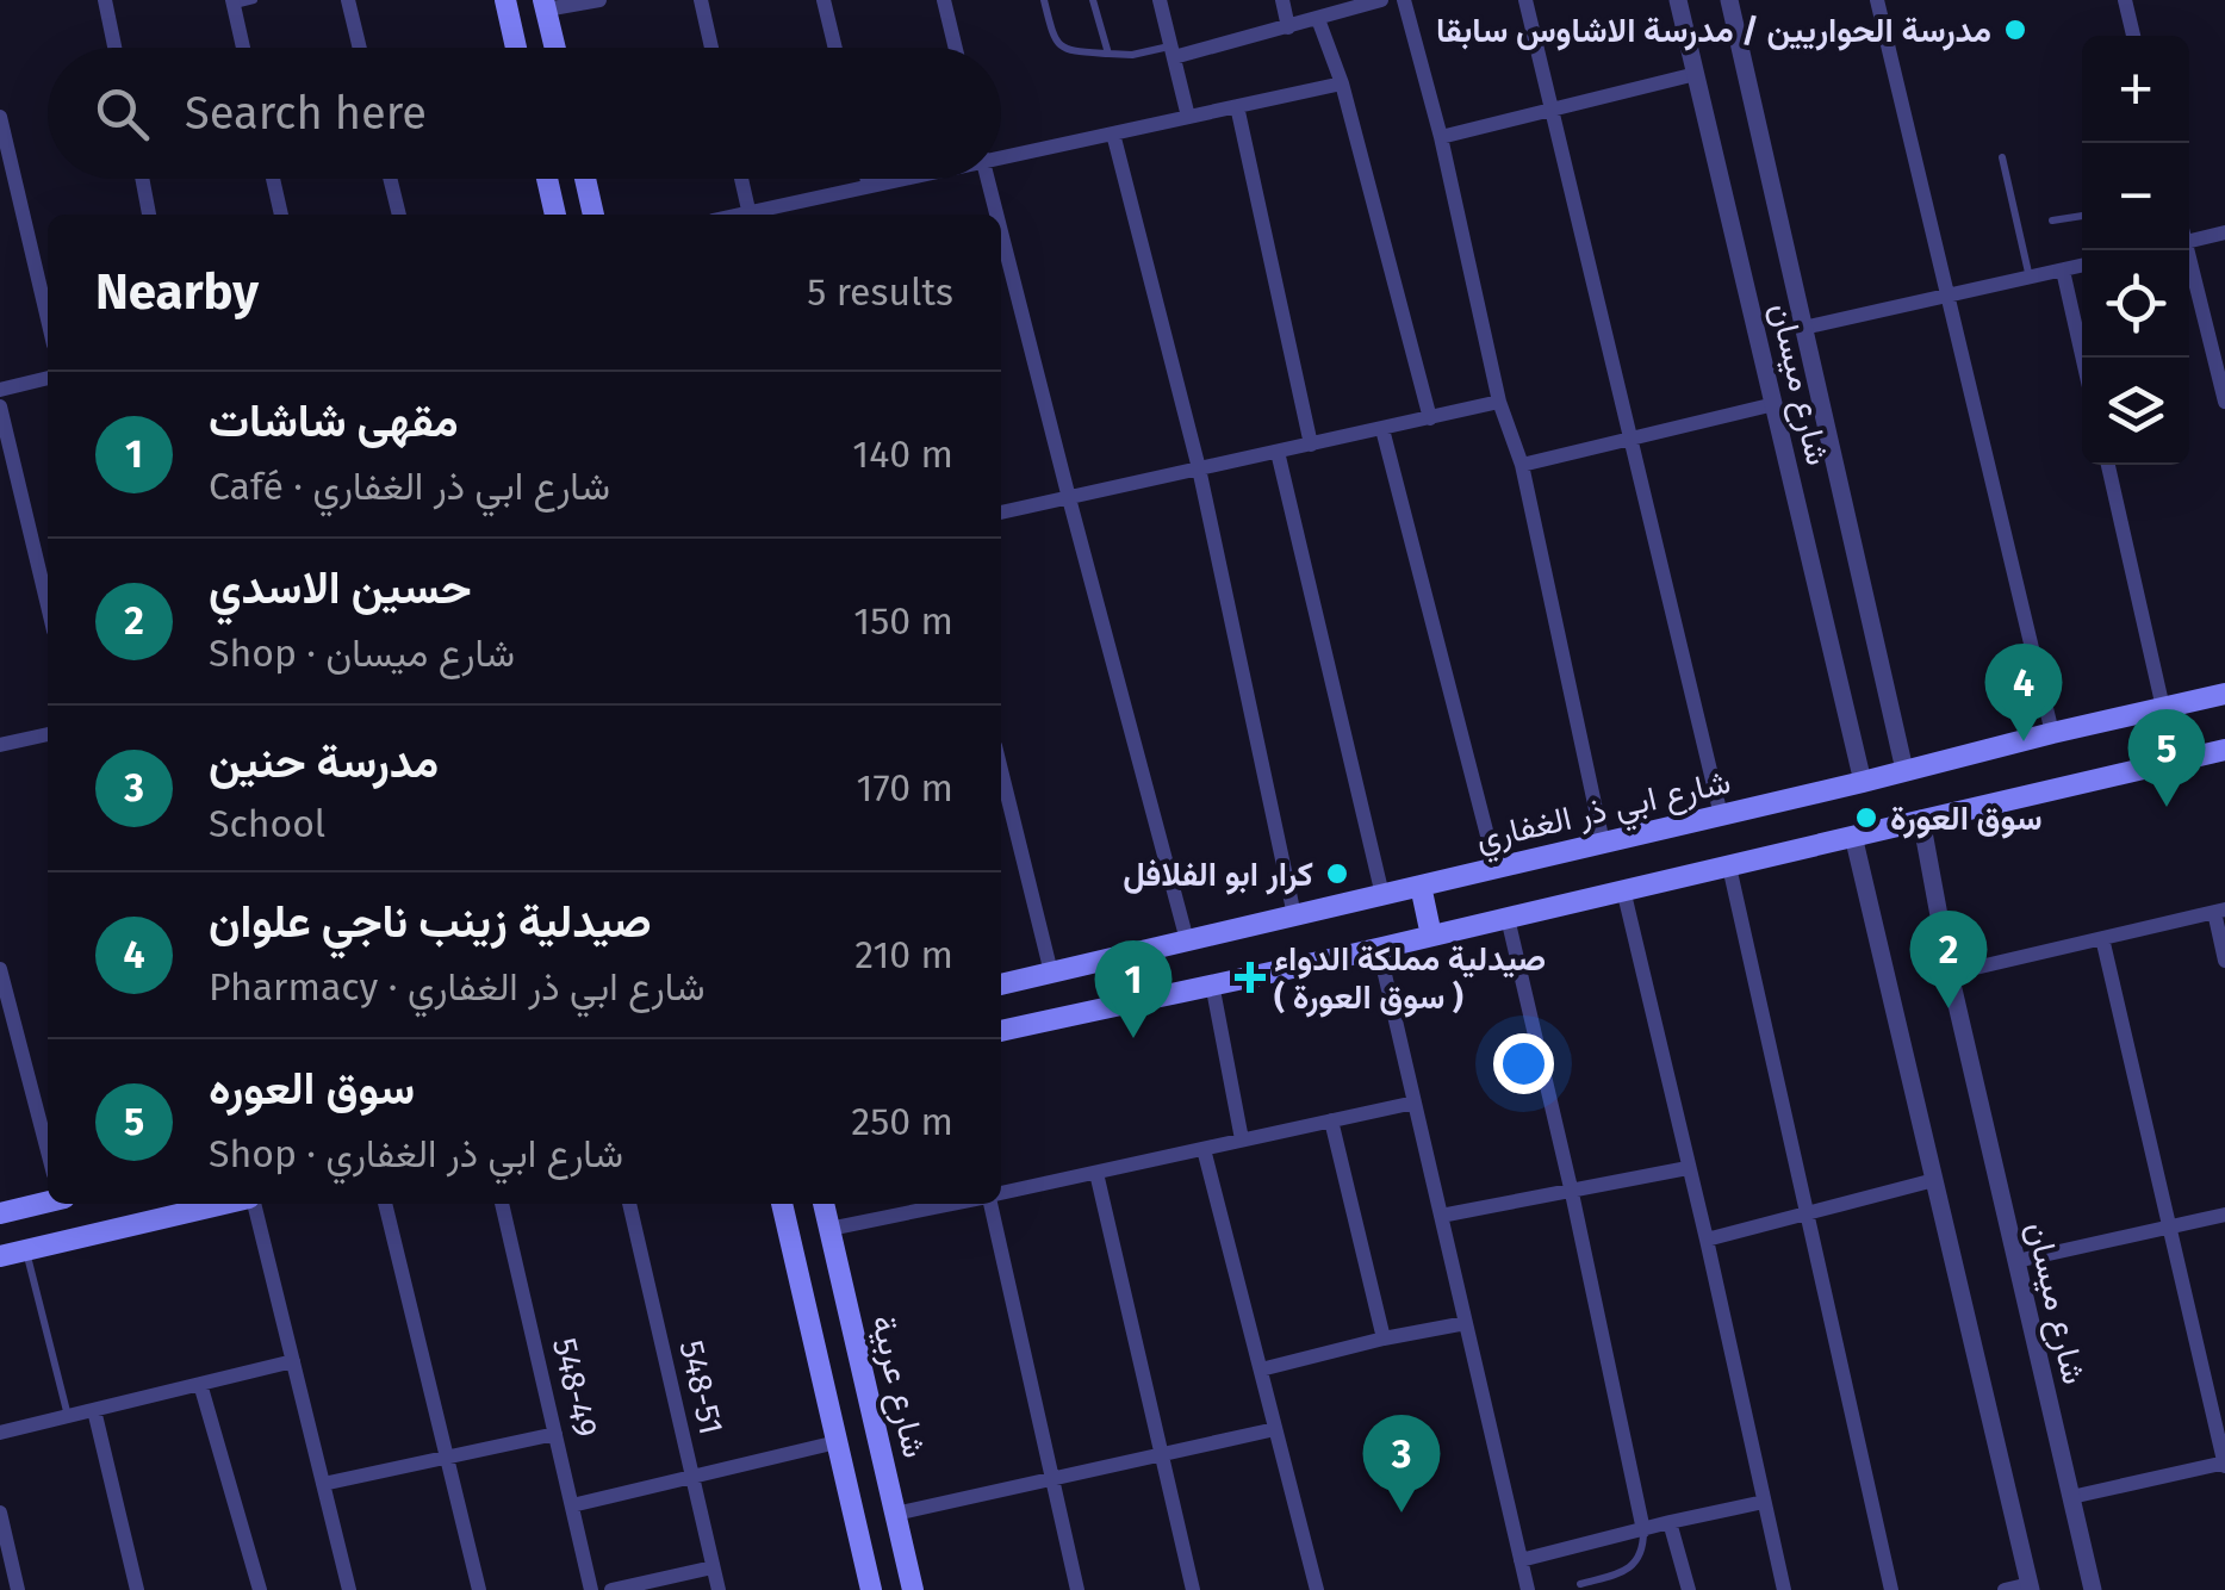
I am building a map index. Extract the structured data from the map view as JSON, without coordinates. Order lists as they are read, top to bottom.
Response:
{
  "streets": {
    "main road": ["شارع ابي ذر الغفاري", "شارع عربية"],
    "street": ["شارع ميسان", "548-49", "548-51"]
  },
  "crossings": [
    ["شارع ميسان", "شارع ابي ذر الغفاري"]
  ],
  "places": {
    "other": ["مدرسة الحواريين / مدرسة الاشاوس سابقا", "سوق العورة", "كرار ابو الفلافل"],
    "health": ["صيدلية مملكة الدواء ( سوق العورة )"]
  },
  "page": {
    "map_buttons": ["+", "−"],
    "search": "Search here",
    "heading": ["Nearby", "5 results"],
    "list": [
      {
        "mark": "1",
        "name": "مقهى شاشات",
        "note": "Café · شارع ابي ذر الغفاري",
        "value": "140 m"
      },
      {
        "mark": "2",
        "name": "حسين الاسدي",
        "note": "Shop · شارع ميسان",
        "value": "150 m"
      },
      {
        "mark": "3",
        "name": "مدرسة حنين",
        "note": "School",
        "value": "170 m"
      },
      {
        "mark": "4",
        "name": "صيدلية زينب ناجي علوان",
        "note": "Pharmacy · شارع ابي ذر الغفاري",
        "value": "210 m"
      },
      {
        "mark": "5",
        "name": "سوق العوره",
        "note": "Shop · شارع ابي ذر الغفاري",
        "value": "250 m"
      }
    ],
    "pins": [
      "4",
      "5",
      "2",
      "1",
      "3"
    ]
  }
}
